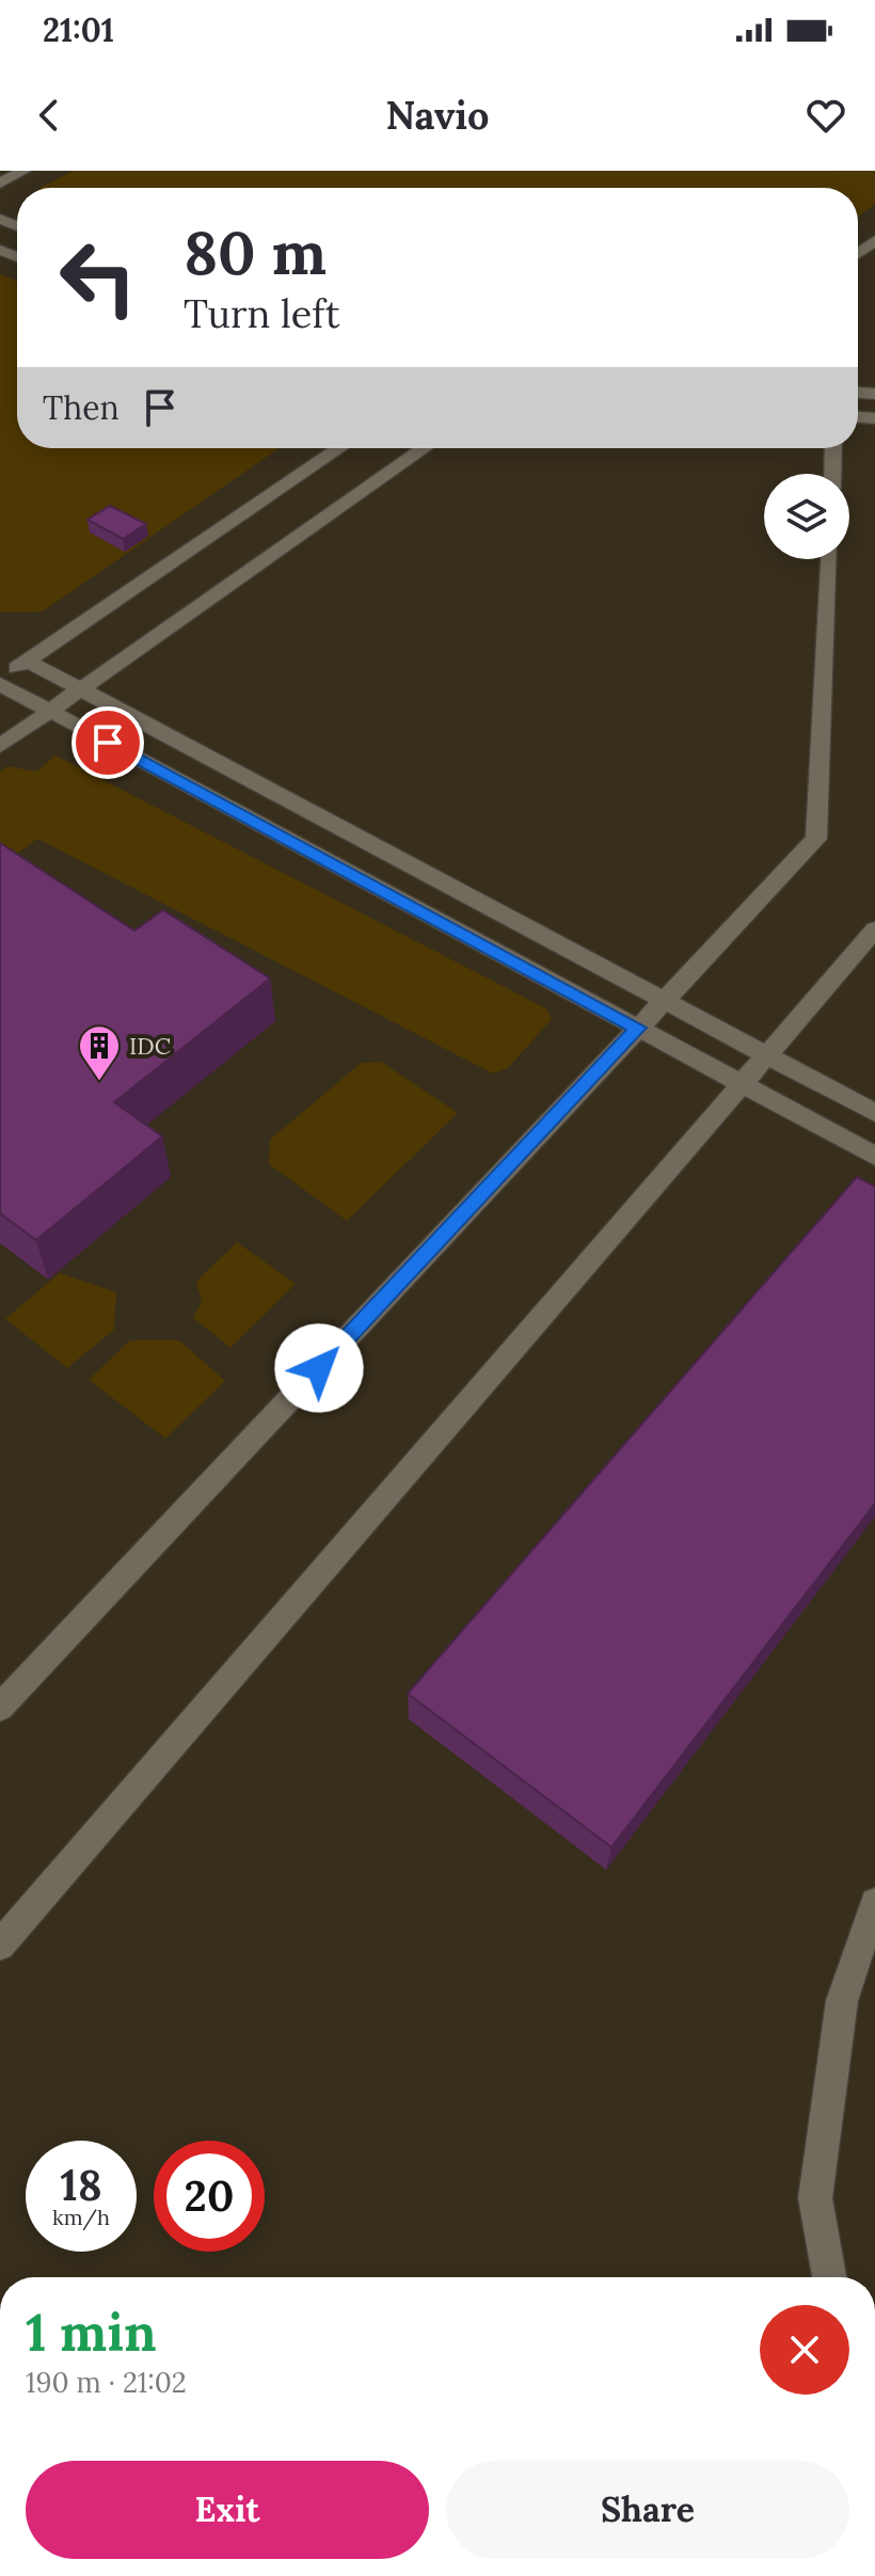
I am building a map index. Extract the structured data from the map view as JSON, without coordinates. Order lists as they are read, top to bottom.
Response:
{
  "places": {
    "building": ["IDC"]
  },
  "page": {
    "status": "21:01",
    "header": "Navio",
    "turn": ["80 m", "Turn left"],
    "then": "Then",
    "speed": "18 km/h",
    "limit": "20",
    "heading": ["1 min", "190 m · 21:02"],
    "buttons": ["Exit", "Share"]
  }
}
